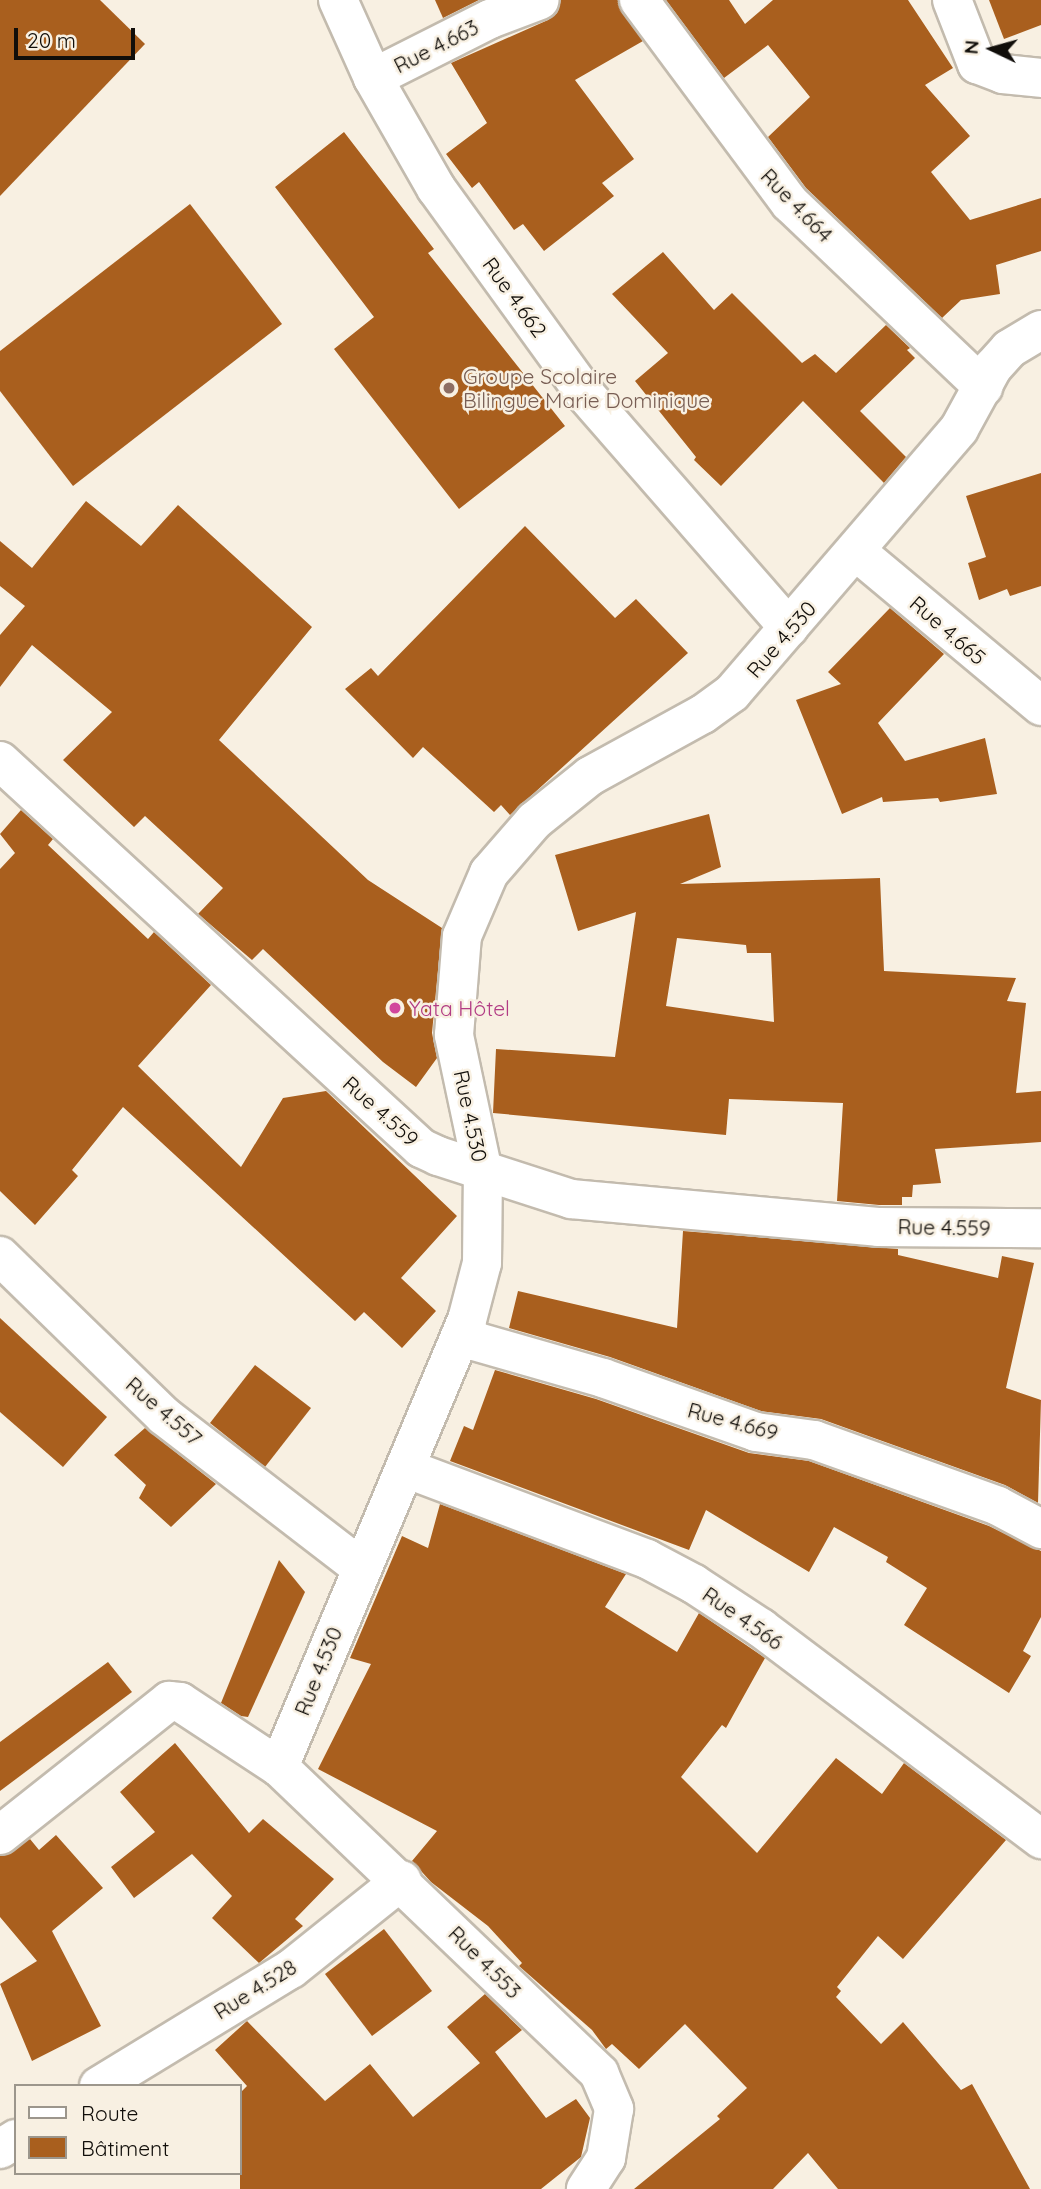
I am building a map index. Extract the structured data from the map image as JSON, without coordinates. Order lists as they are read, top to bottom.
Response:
{
  "streets": {
    "street": [
      "Rue 4.663",
      "Rue 4.664",
      "Rue 4.662",
      "Rue 4.665",
      "Rue 4.530",
      "Rue 4.559",
      "Rue 4.557",
      "Rue 4.669",
      "Rue 4.566",
      "Rue 4.553",
      "Rue 4.528"
    ]
  },
  "crossings": [
    ["Rue 4.663", "Rue 4.662"],
    ["Rue 4.664", "Rue 4.530"],
    ["Rue 4.662", "Rue 4.530"],
    ["Rue 4.665", "Rue 4.530"],
    ["Rue 4.530", "Rue 4.559"],
    ["Rue 4.530", "Rue 4.557"],
    ["Rue 4.530", "Rue 4.669"],
    ["Rue 4.530", "Rue 4.566"],
    ["Rue 4.530", "Rue 4.553"],
    ["Rue 4.553", "Rue 4.528"]
  ],
  "places": ["Groupe Scolaire Bilingue Marie Dominique", "Yata Hôtel"],
  "legend": ["Route", "Bâtiment"],
  "scale_bar": "20 m",
  "north": "left"
}
